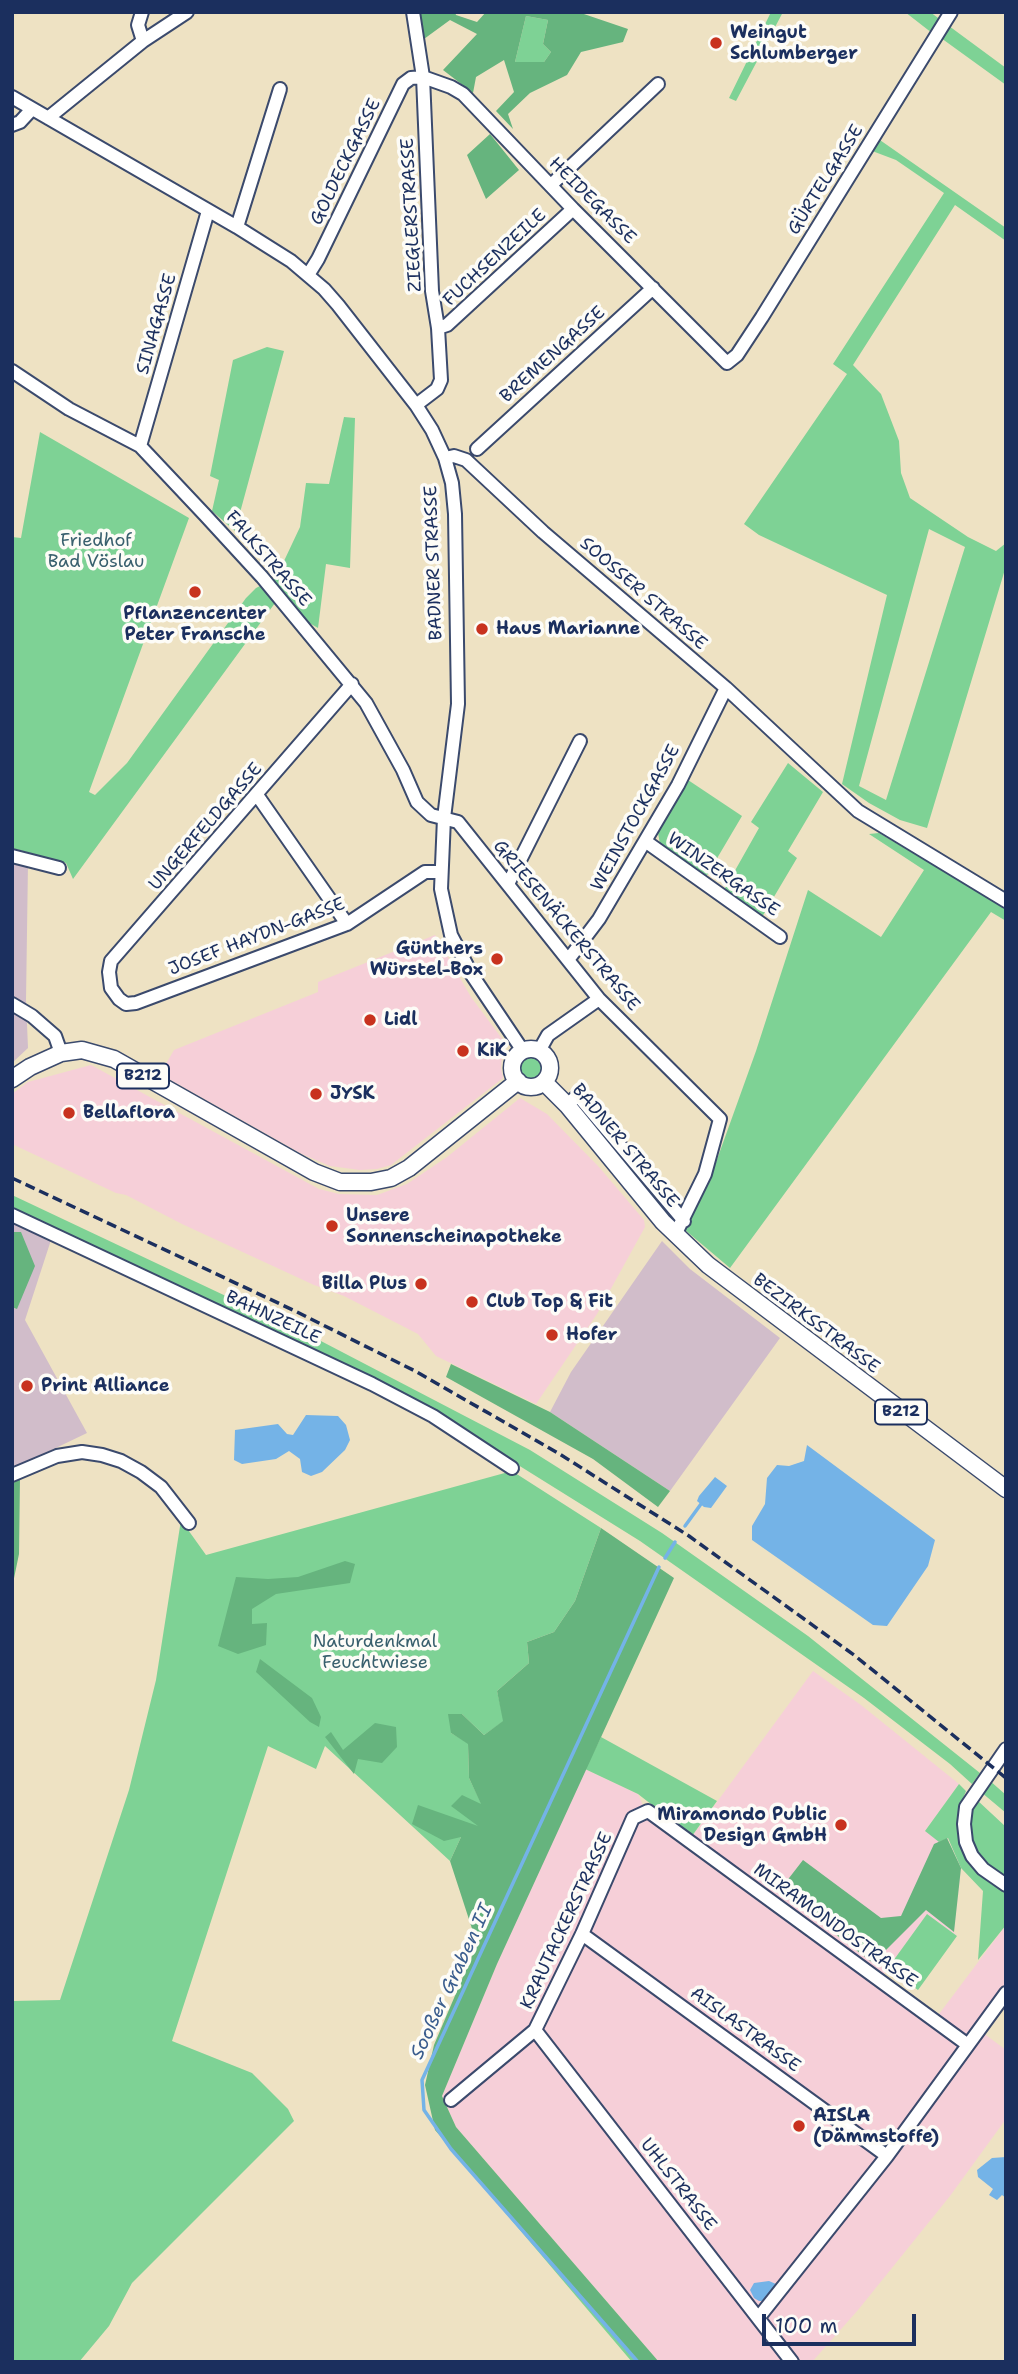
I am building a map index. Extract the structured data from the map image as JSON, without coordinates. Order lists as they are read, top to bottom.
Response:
{
  "streets": {
    "main road": ["BADNER STRASSE", "B212", "BEZIRKSSTRASSE"],
    "street": [
      "GOLDECKGASSE",
      "GÜRTELGASSE",
      "HEIDEGASSE",
      "ZIEGLERSTRASSE",
      "FUCHSENZEILE",
      "SINAGASSE",
      "BREMENGASSE",
      "FALKSTRASSE",
      "SOOSSER STRASSE",
      "WEINSTOCKGASSE",
      "UNGERFELDGASSE",
      "WINZERGASSE",
      "GRIESENÄCKERSTRASSE",
      "JOSEF HAYDN-GASSE",
      "BAHNZEILE",
      "KRAUTACKERSTRASSE",
      "MIRAMONDOSTRASSE",
      "AISLASTRASSE",
      "UHLSTRASSE"
    ]
  },
  "crossings": [
    ["GOLDECKGASSE", "HEIDEGASSE"],
    ["GOLDECKGASSE", "ZIEGLERSTRASSE"],
    ["GOLDECKGASSE", "BADNER STRASSE"],
    ["GÜRTELGASSE", "HEIDEGASSE"],
    ["HEIDEGASSE", "ZIEGLERSTRASSE"],
    ["HEIDEGASSE", "FUCHSENZEILE"],
    ["HEIDEGASSE", "BREMENGASSE"],
    ["ZIEGLERSTRASSE", "FUCHSENZEILE"],
    ["ZIEGLERSTRASSE", "BADNER STRASSE"],
    ["SINAGASSE", "FALKSTRASSE"],
    ["SINAGASSE", "BADNER STRASSE"],
    ["FALKSTRASSE", "BADNER STRASSE"],
    ["FALKSTRASSE", "UNGERFELDGASSE"],
    ["FALKSTRASSE", "GRIESENÄCKERSTRASSE"],
    ["BADNER STRASSE", "SOOSSER STRASSE"],
    ["BADNER STRASSE", "GRIESENÄCKERSTRASSE"],
    ["BADNER STRASSE", "JOSEF HAYDN-GASSE"],
    ["BADNER STRASSE", "B212"],
    ["BADNER STRASSE", "BEZIRKSSTRASSE"],
    ["SOOSSER STRASSE", "WEINSTOCKGASSE"],
    ["WEINSTOCKGASSE", "WINZERGASSE"],
    ["WEINSTOCKGASSE", "GRIESENÄCKERSTRASSE"],
    ["UNGERFELDGASSE", "JOSEF HAYDN-GASSE"],
    ["GRIESENÄCKERSTRASSE", "BEZIRKSSTRASSE"],
    ["KRAUTACKERSTRASSE", "MIRAMONDOSTRASSE"],
    ["KRAUTACKERSTRASSE", "AISLASTRASSE"],
    ["KRAUTACKERSTRASSE", "UHLSTRASSE"]
  ],
  "water": ["Sooßer Graben II"],
  "parks": ["Friedhof Bad Vöslau", "Naturdenkmal Feuchtwiese"],
  "places": [
    "Weingut Schlumberger",
    "Pflanzencenter Peter Fransche",
    "Haus Marianne",
    "Günthers Würstel-Box",
    "Lidl",
    "KiK",
    "JYSK",
    "Bellaflora",
    "Unsere Sonnenscheinapotheke",
    "Billa Plus",
    "Club Top & Fit",
    "Hofer",
    "Print Alliance",
    "Miramondo Public Design GmbH",
    "AISLA (Dämmstoffe)"
  ],
  "scale_bar": "100 m"
}
